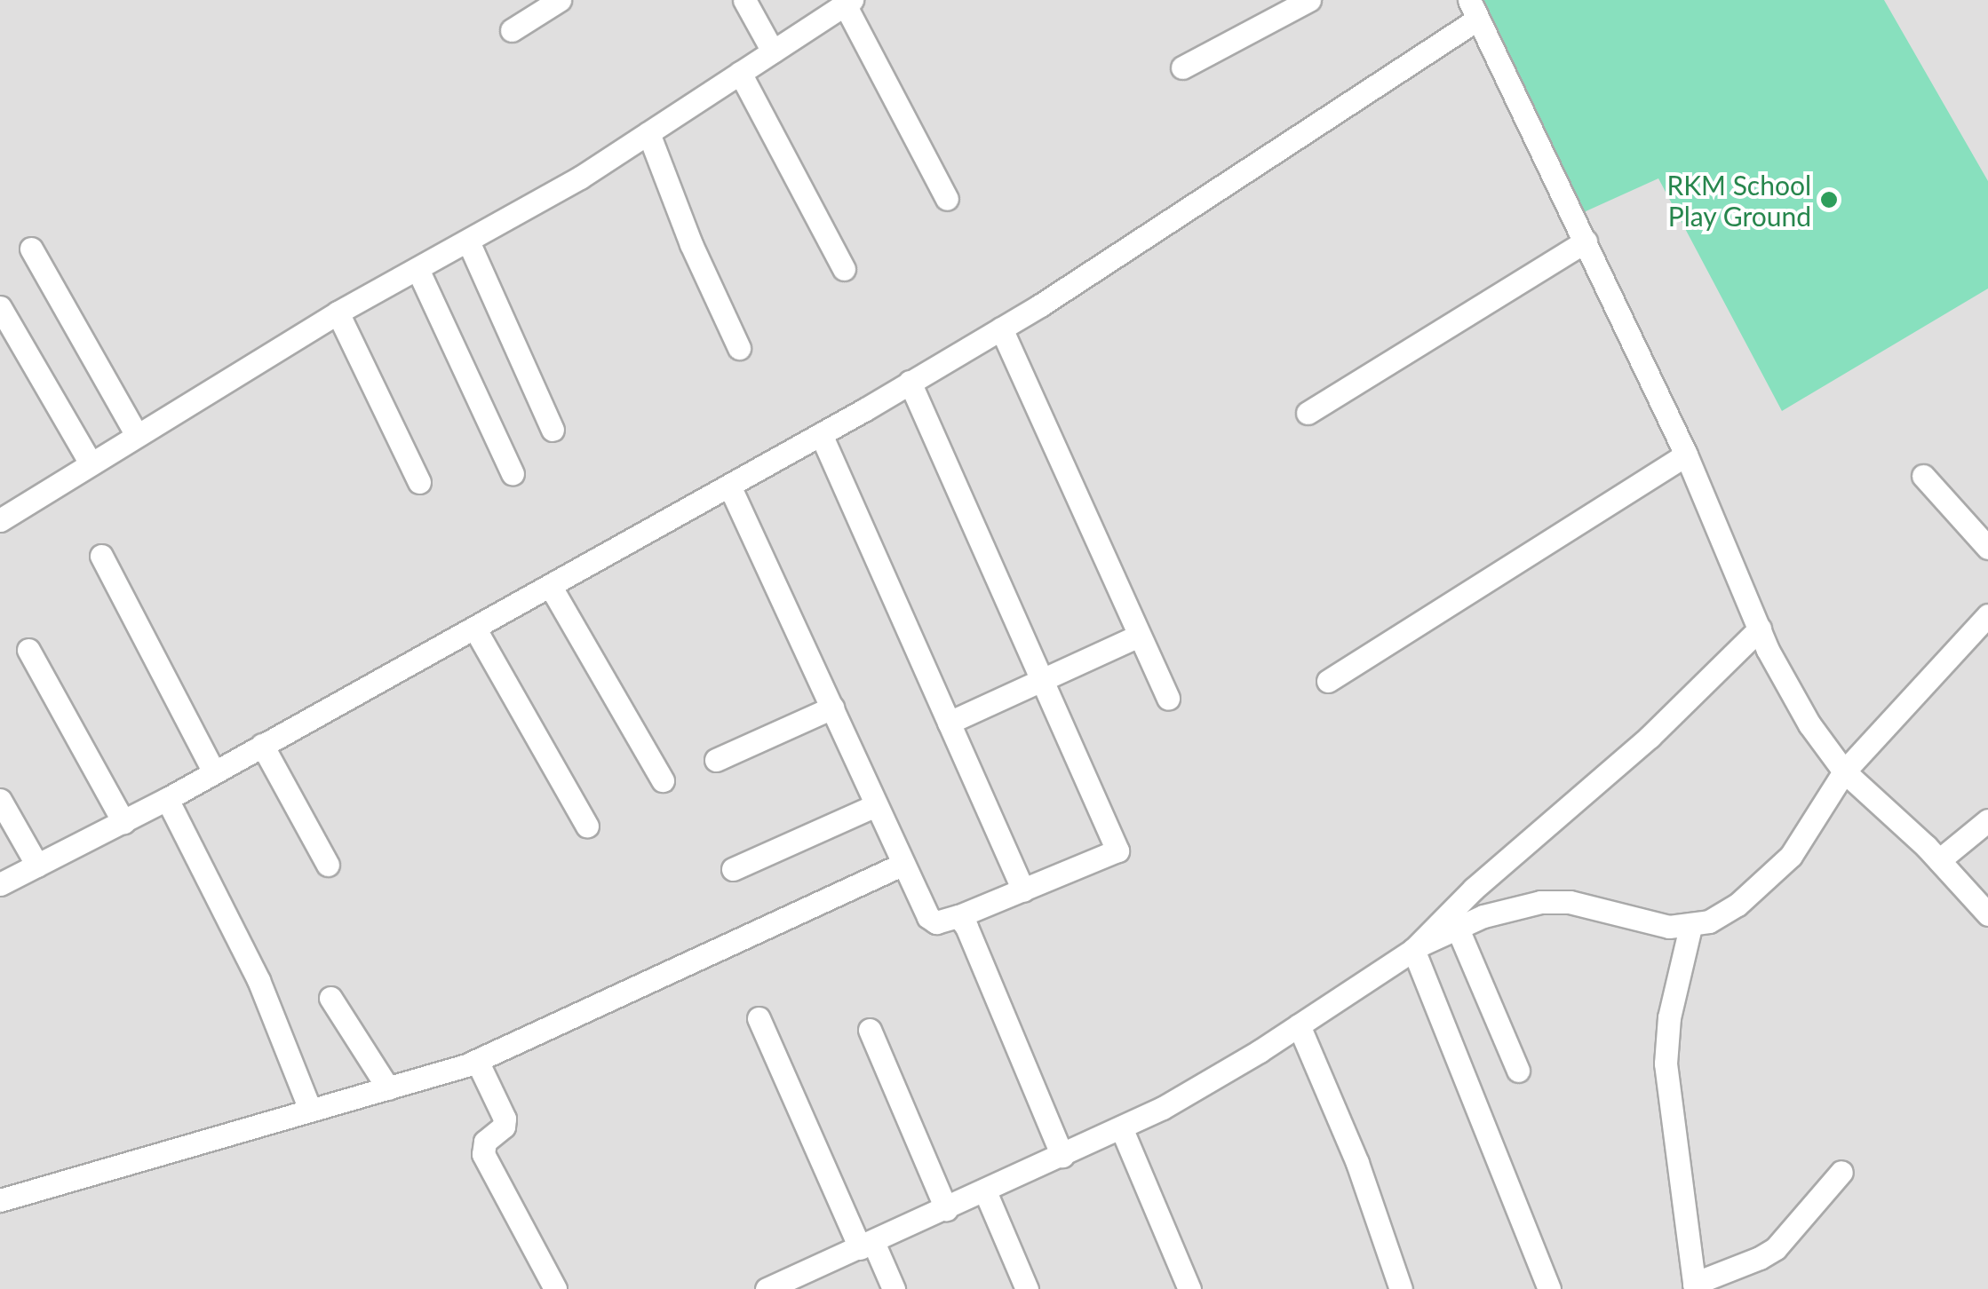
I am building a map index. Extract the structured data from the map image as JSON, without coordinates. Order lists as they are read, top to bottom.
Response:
{
  "places": ["RKM School Play Ground"]
}
